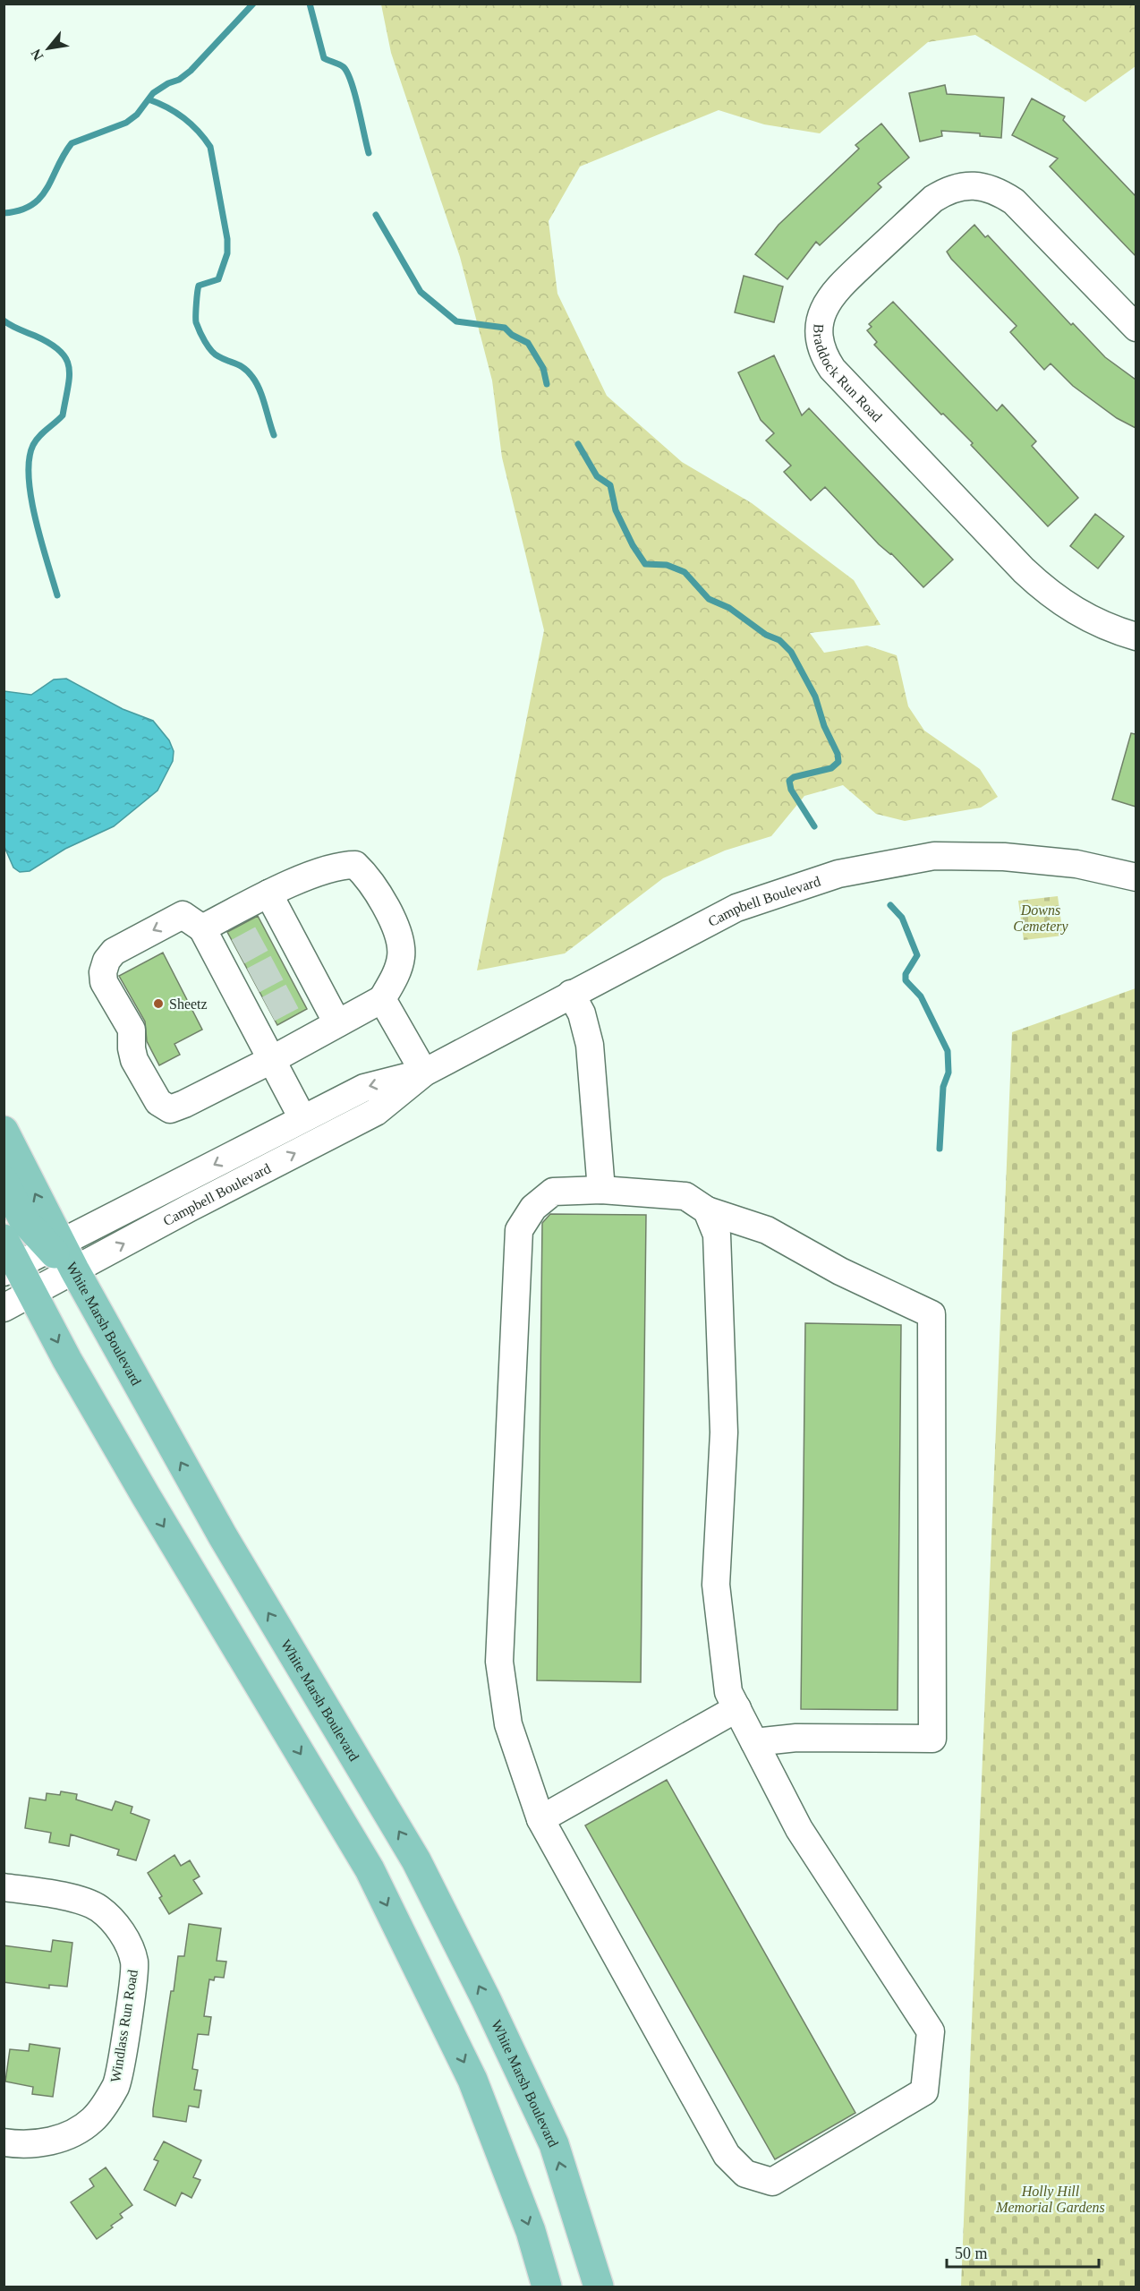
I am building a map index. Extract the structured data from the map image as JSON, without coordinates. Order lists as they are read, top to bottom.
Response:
{
  "streets": {
    "main road": ["White Marsh Boulevard"],
    "street": ["Braddock Run Road", "Campbell Boulevard", "Windlass Run Road"]
  },
  "crossings": [
    ["Campbell Boulevard", "White Marsh Boulevard"]
  ],
  "parks": ["Downs Cemetery", "Holly Hill Memorial Gardens"],
  "places": ["Sheetz"],
  "scale_bar": "50 m",
  "north": "bottom left"
}
